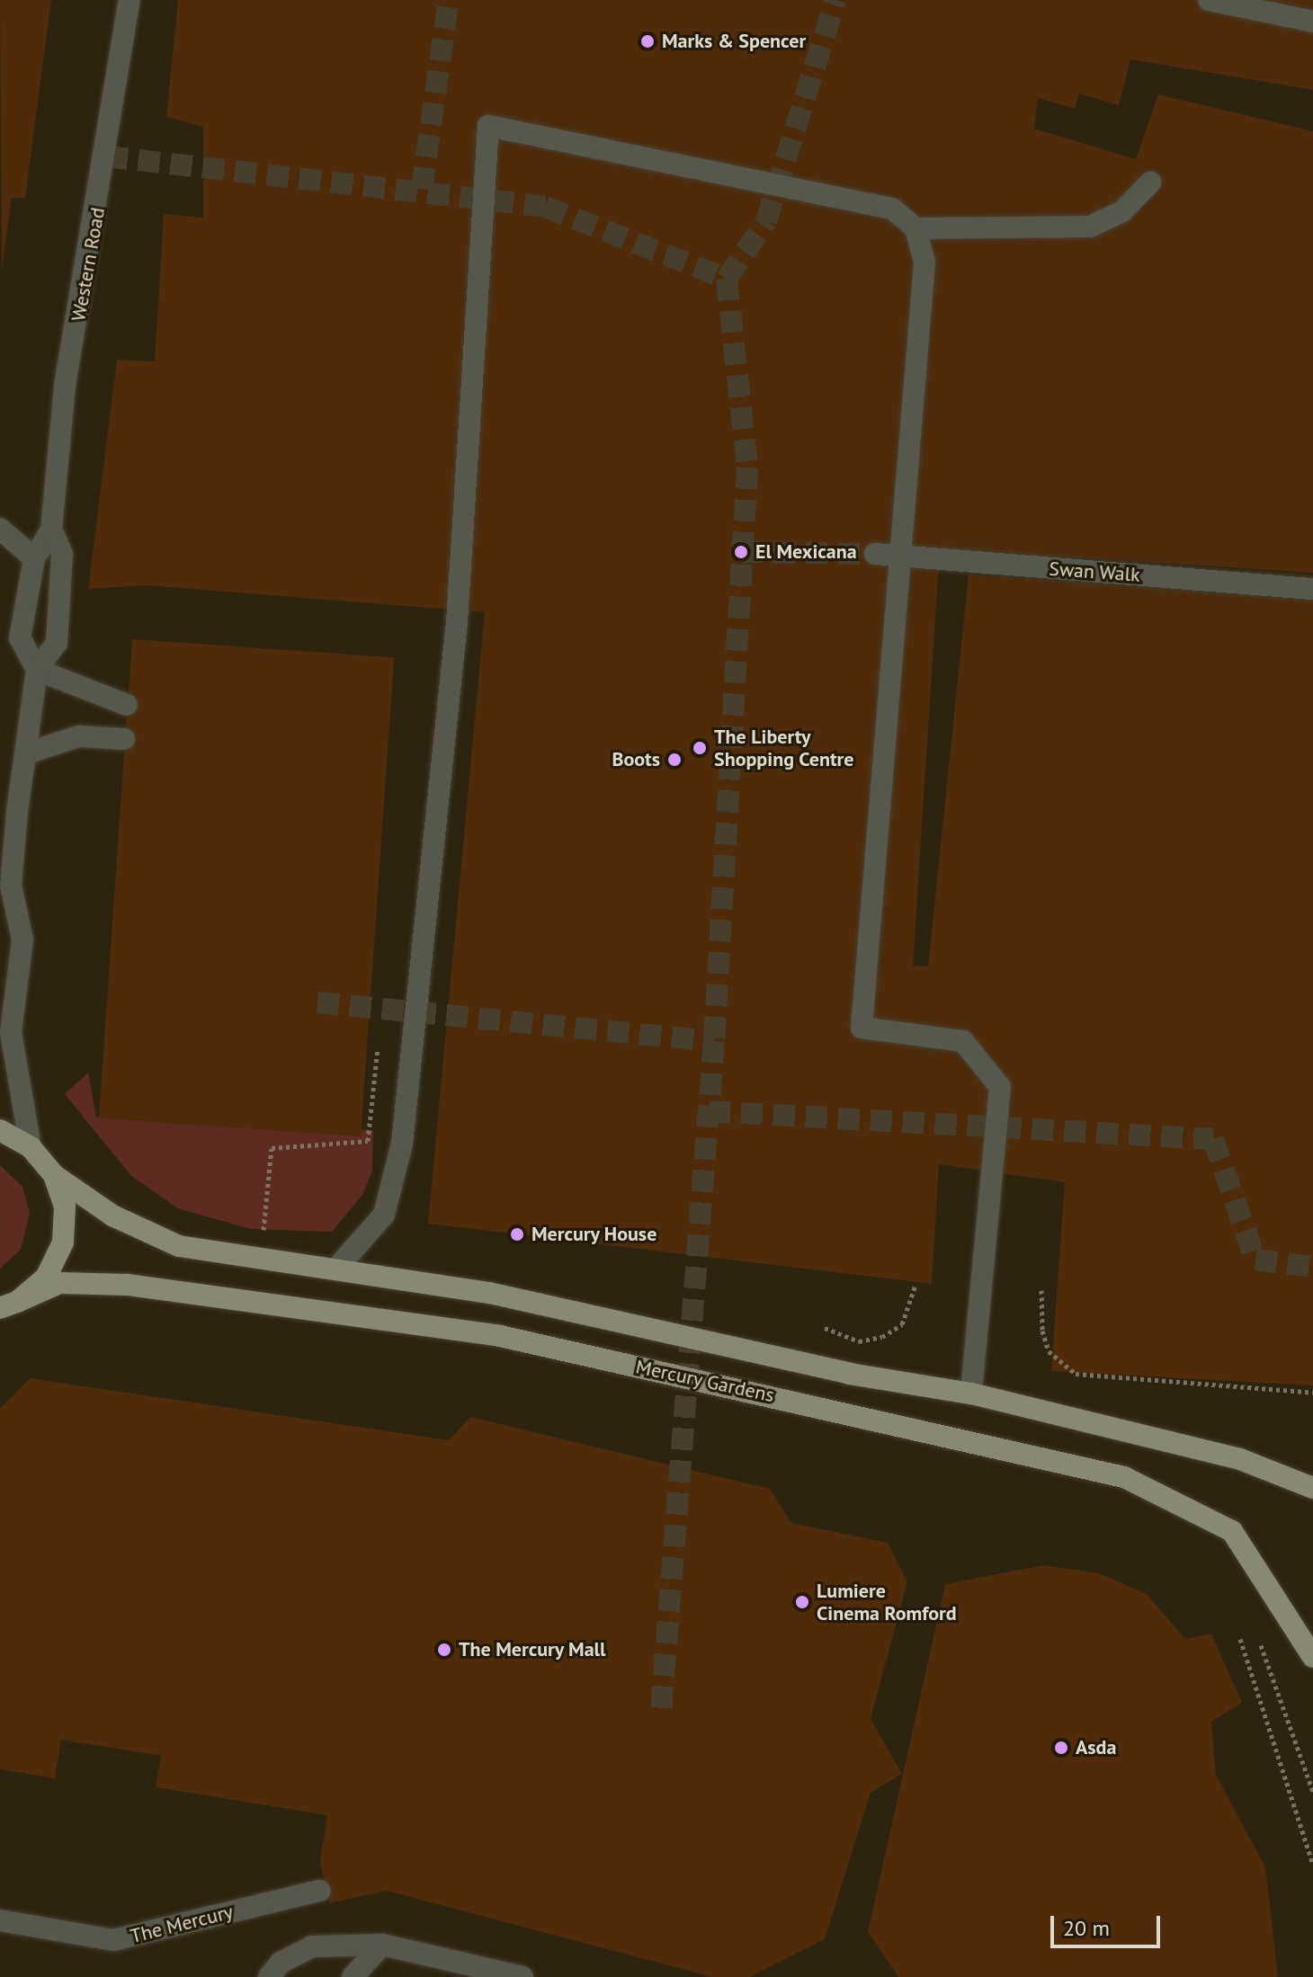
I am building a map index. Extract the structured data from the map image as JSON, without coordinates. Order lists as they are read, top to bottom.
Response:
{
  "streets": {
    "main road": ["Mercury Gardens"],
    "street": ["Western Road", "Swan Walk", "The Mercury"]
  },
  "places": [
    "Marks & Spencer",
    "El Mexicana",
    "The Liberty Shopping Centre",
    "Boots",
    "Mercury House",
    "Lumiere Cinema Romford",
    "The Mercury Mall",
    "Asda"
  ],
  "scale_bar": "20 m"
}
